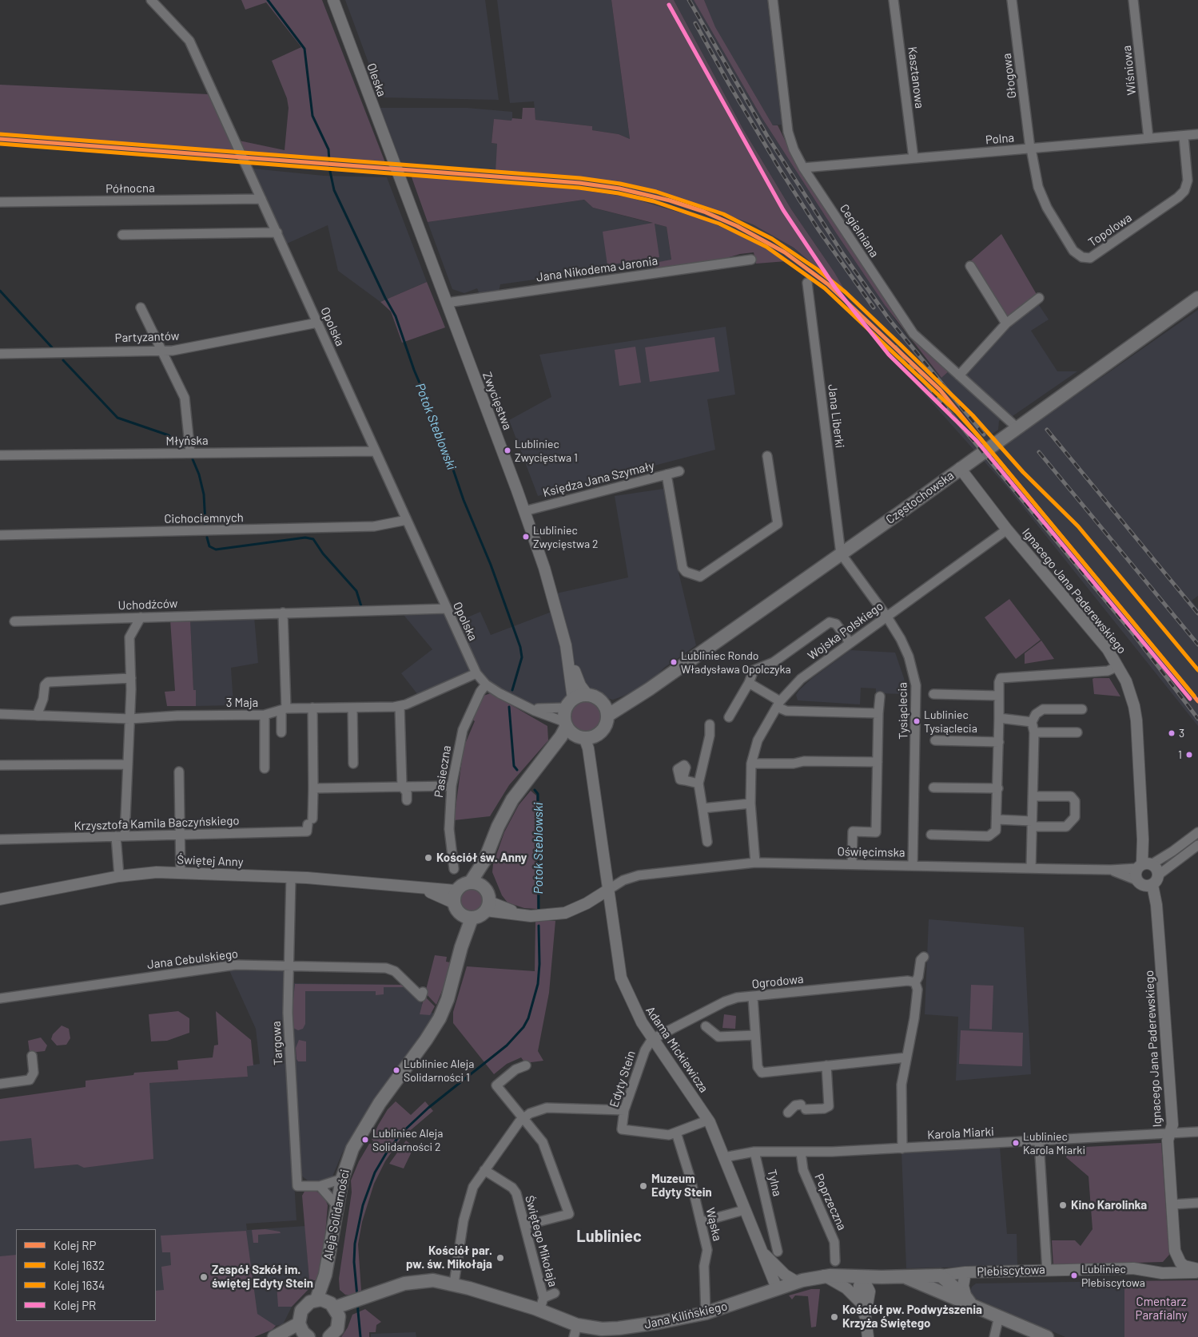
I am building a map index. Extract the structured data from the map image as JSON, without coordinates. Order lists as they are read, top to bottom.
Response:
{
  "streets": {
    "main road": [
      "Częstochowska",
      "Aleja Solidarności",
      "Plebiscytowa",
      "Jana Kilińskiego"
    ],
    "street": [
      "Wiśniowa",
      "Głogowa",
      "Kasztanowa",
      "Oleska",
      "Polna",
      "Północna",
      "Topolowa",
      "Cegielniana",
      "Jana Nikodema Jaronia",
      "Opolska",
      "Partyzantów",
      "Zwycięstwa",
      "Jana Liberki",
      "Młyńska",
      "Księdza Jana Szymały",
      "Cichociemnych",
      "Ignacego Jana Paderewskiego",
      "Uchodźców",
      "Wojska Polskiego",
      "3 Maja",
      "Tysiąclecia",
      "Pasieczna",
      "Krzysztofa Kamila Baczyńskiego",
      "Oświęcimska",
      "Świętej Anny",
      "Jana Cebulskiego",
      "Ogrodowa",
      "Targowa",
      "Adama Mickiewicza",
      "Edyty Stein",
      "Karola Miarki",
      "Tylna",
      "Poprzeczna",
      "Wąska",
      "Świętego Mikołaja"
    ]
  },
  "crossings": [
    ["Wiśniowa", "Polna"],
    ["Głogowa", "Polna"],
    ["Głogowa", "Topolowa"],
    ["Kasztanowa", "Polna"],
    ["Oleska", "Zwycięstwa"],
    ["Polna", "Topolowa"],
    ["Polna", "Cegielniana"],
    ["Północna", "Opolska"],
    ["Cegielniana", "Częstochowska"],
    ["Jana Nikodema Jaronia", "Zwycięstwa"],
    ["Opolska", "Partyzantów"],
    ["Opolska", "Młyńska"],
    ["Opolska", "Cichociemnych"],
    ["Opolska", "Uchodźców"],
    ["Opolska", "3 Maja"],
    ["Zwycięstwa", "Księdza Jana Szymały"],
    ["Zwycięstwa", "Częstochowska"],
    ["Zwycięstwa", "Adama Mickiewicza"],
    ["Jana Liberki", "Częstochowska"],
    ["Jana Liberki", "Tysiąclecia"],
    ["Częstochowska", "Ignacego Jana Paderewskiego"],
    ["Częstochowska", "Tysiąclecia"],
    ["Częstochowska", "Adama Mickiewicza"],
    ["Ignacego Jana Paderewskiego", "Wojska Polskiego"],
    ["Ignacego Jana Paderewskiego", "Oświęcimska"],
    ["Ignacego Jana Paderewskiego", "Karola Miarki"],
    ["Wojska Polskiego", "Tysiąclecia"],
    ["Wojska Polskiego", "Oświęcimska"],
    ["Tysiąclecia", "Oświęcimska"],
    ["Oświęcimska", "Adama Mickiewicza"],
    ["Świętej Anny", "Targowa"],
    ["Świętej Anny", "Aleja Solidarności"],
    ["Jana Cebulskiego", "Targowa"],
    ["Ogrodowa", "Adama Mickiewicza"],
    ["Ogrodowa", "Edyty Stein"],
    ["Targowa", "Aleja Solidarności"],
    ["Adama Mickiewicza", "Edyty Stein"],
    ["Adama Mickiewicza", "Karola Miarki"],
    ["Adama Mickiewicza", "Plebiscytowa"],
    ["Adama Mickiewicza", "Jana Kilińskiego"],
    ["Edyty Stein", "Wąska"],
    ["Karola Miarki", "Tylna"],
    ["Karola Miarki", "Poprzeczna"],
    ["Aleja Solidarności", "Jana Kilińskiego"],
    ["Wąska", "Jana Kilińskiego"],
    ["Świętego Mikołaja", "Jana Kilińskiego"],
    ["Plebiscytowa", "Jana Kilińskiego"]
  ],
  "districts": ["Lubliniec"],
  "water": ["Potok Steblowski"],
  "parks": ["Cmentarz Parafialny"],
  "places": [
    "Lubliniec Zwycięstwa 1",
    "Lubliniec Zwycięstwa 2",
    "Lubliniec Rondo Władysława Opolczyka",
    "Lubliniec Tysiąclecia",
    "3",
    "1",
    "Kościół św. Anny",
    "Lubliniec Aleja Solidarności 1",
    "Lubliniec Aleja Solidarności 2",
    "Lubliniec Karola Miarki",
    "Muzeum Edyty Stein",
    "Kino Karolinka",
    "Kościół par. pw. św. Mikołaja",
    "Lubliniec Plebiscytowa",
    "Zespół Szkół im. świętej Edyty Stein",
    "Kościół pw. Podwyższenia Krzyża Świętego"
  ],
  "lines": [
    "rail line PR",
    "rail line 1634",
    "rail line RP",
    "rail line 1632"
  ],
  "legend": [
    "Kolej RP",
    "Kolej 1632",
    "Kolej 1634",
    "Kolej PR"
  ]
}
